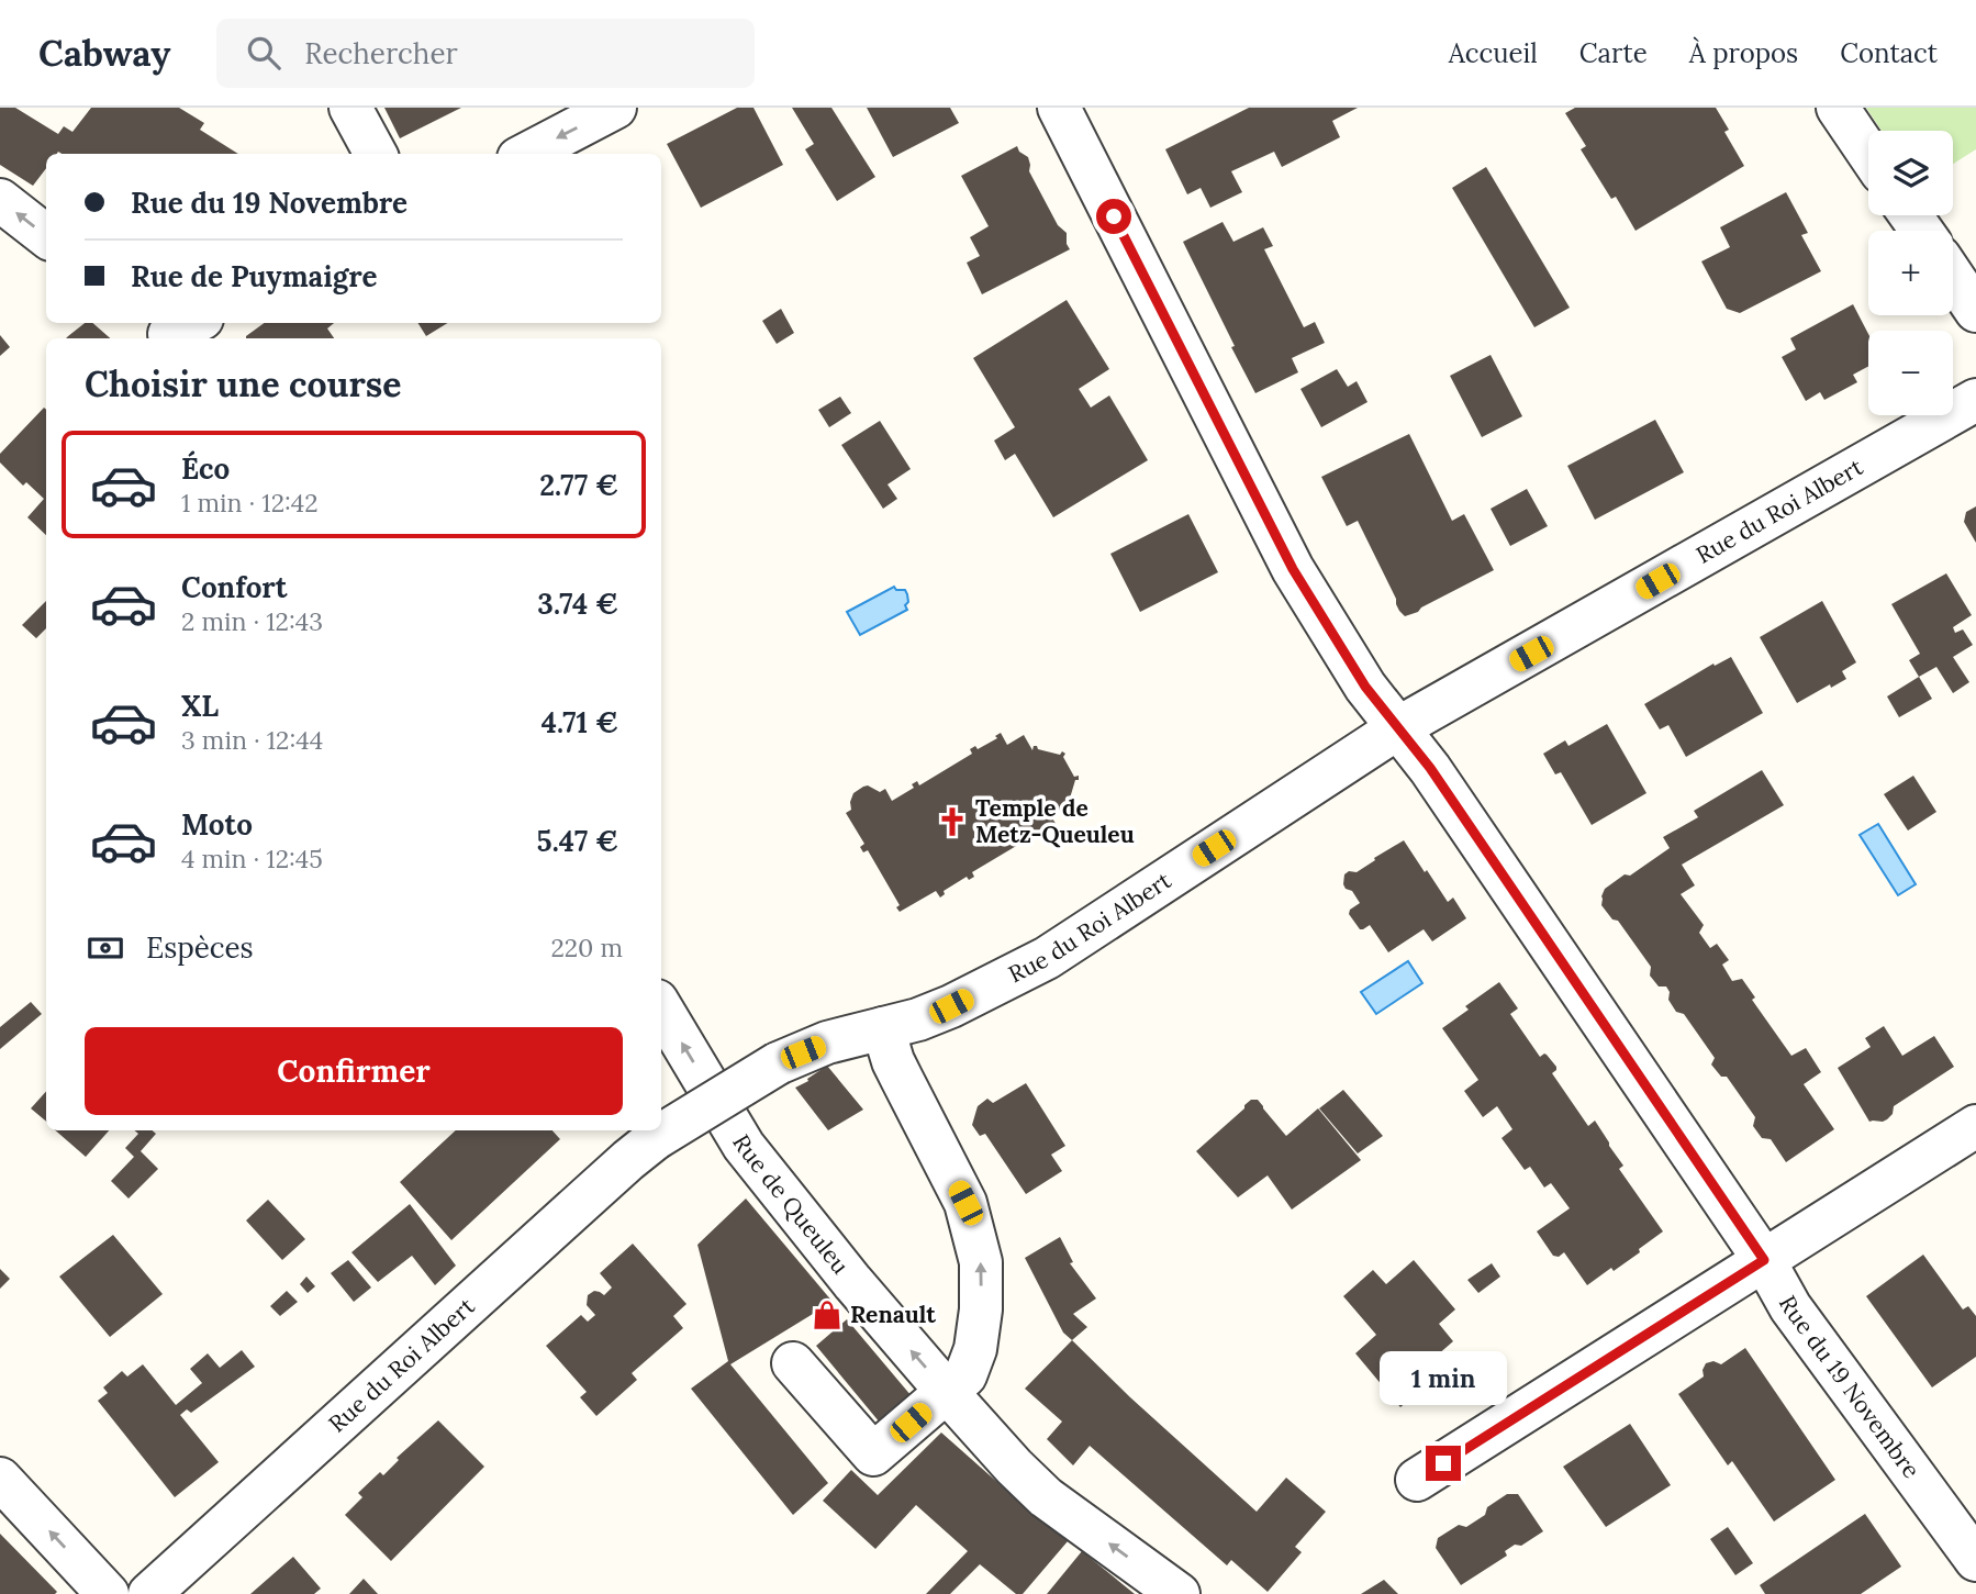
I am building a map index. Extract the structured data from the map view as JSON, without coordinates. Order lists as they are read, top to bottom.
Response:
{
  "streets": {
    "street": ["Rue du Roi Albert", "Rue de Queuleu", "Rue du 19 Novembre"]
  },
  "crossings": [
    ["Rue du Roi Albert", "Rue du 19 Novembre"]
  ],
  "one_way": ["Rue de Queuleu"],
  "places": {
    "church": ["Temple de Metz-Queuleu"],
    "shop": ["Renault"]
  },
  "page": {
    "header": "Cabway",
    "search": "Rechercher",
    "nav": [
      "Accueil",
      "Carte",
      "À propos",
      "Contact"
    ],
    "map_buttons": ["+", "−"],
    "banner": ["Rue du 19 Novembre", "Rue de Puymaigre"],
    "heading": "Choisir une course",
    "list": [
      {
        "name": "Éco",
        "note": "1 min · 12:42",
        "value": "2.77 €"
      },
      {
        "name": "Confort",
        "note": "2 min · 12:43",
        "value": "3.74 €"
      },
      {
        "name": "XL",
        "note": "3 min · 12:44",
        "value": "4.71 €"
      },
      {
        "name": "Moto",
        "note": "4 min · 12:45",
        "value": "5.47 €"
      }
    ],
    "pay": ["Espèces", "220 m"],
    "buttons": "Confirmer",
    "bubble": "1 min"
  }
}
